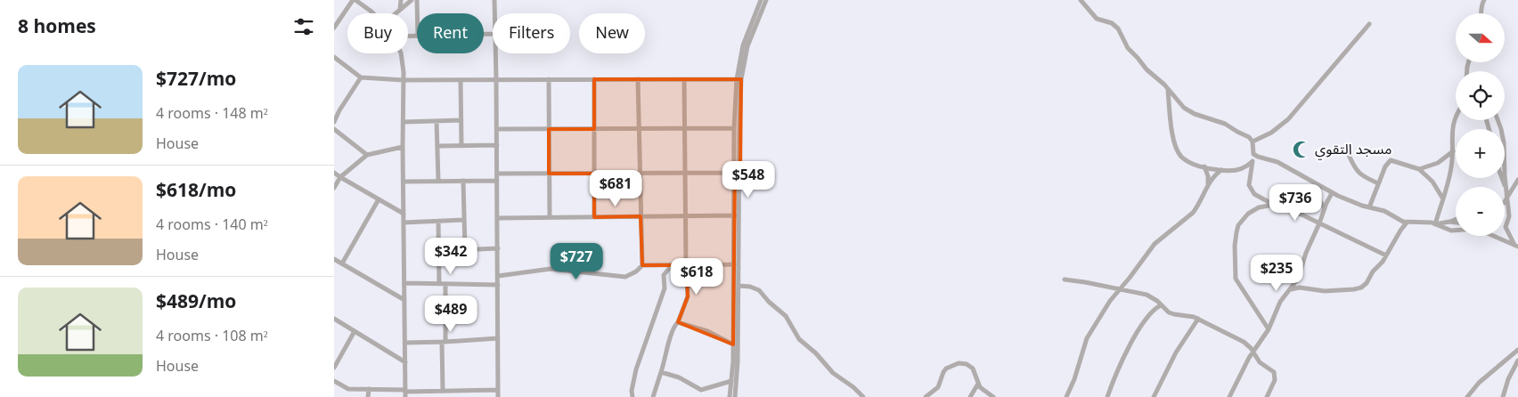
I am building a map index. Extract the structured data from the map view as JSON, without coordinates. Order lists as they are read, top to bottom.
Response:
{
  "places": {
    "mosque": ["مسجد التقوي"]
  },
  "north": "right",
  "page": {
    "heading": "8 homes",
    "map_buttons": ["+", "−"],
    "chip": [
      "Buy",
      "Rent",
      "Filters",
      "New"
    ],
    "list": [
      {
        "name": "$727/mo",
        "note": "4 rooms · 148 m² · House"
      },
      {
        "name": "$618/mo",
        "note": "4 rooms · 140 m² · House"
      },
      {
        "name": "$489/mo",
        "note": "4 rooms · 108 m² · House"
      }
    ],
    "price": [
      "$548",
      "$681",
      "$736",
      "$342",
      "$727",
      "$235",
      "$618",
      "$489"
    ]
  }
}
